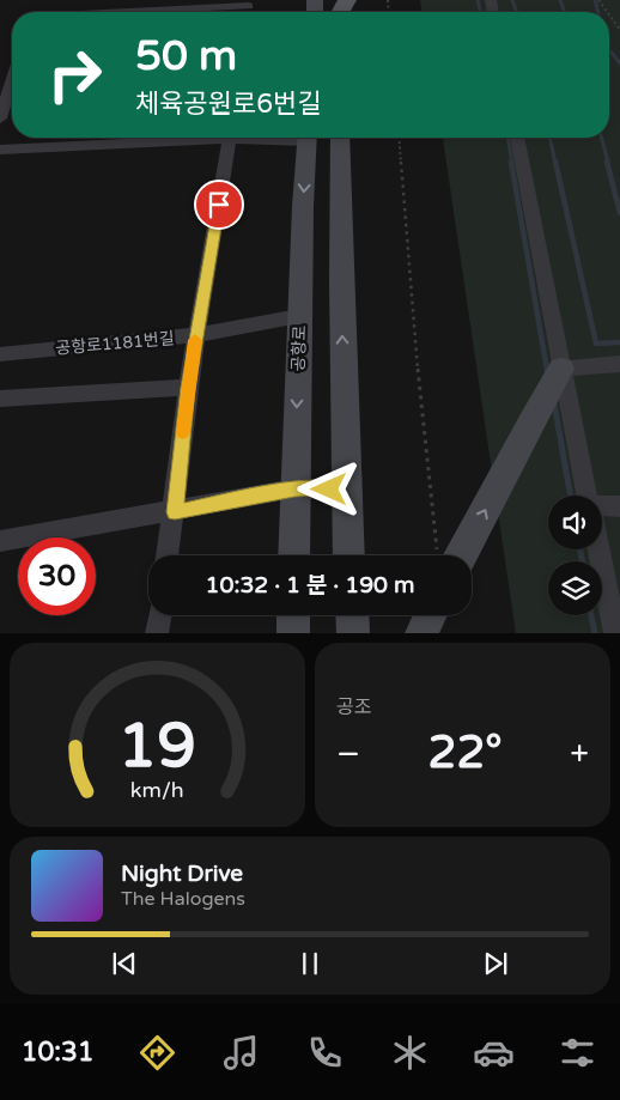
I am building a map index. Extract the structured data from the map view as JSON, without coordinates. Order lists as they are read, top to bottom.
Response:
{
  "streets": {
    "main road": ["공항로"],
    "street": ["공항로1181번길"]
  },
  "crossings": [
    ["공항로1181번길", "공항로"]
  ],
  "page": {
    "turn": ["50 m", "체육공원로6번길"],
    "limit": "30",
    "trip": "10:32 · 1 분 · 190 m",
    "tile": "공조",
    "heat": ["−", "22°", "+"],
    "song": ["Night Drive", "The Halogens"],
    "tabs": "10:31",
    "gauge": ["19", "km/h"]
  }
}
